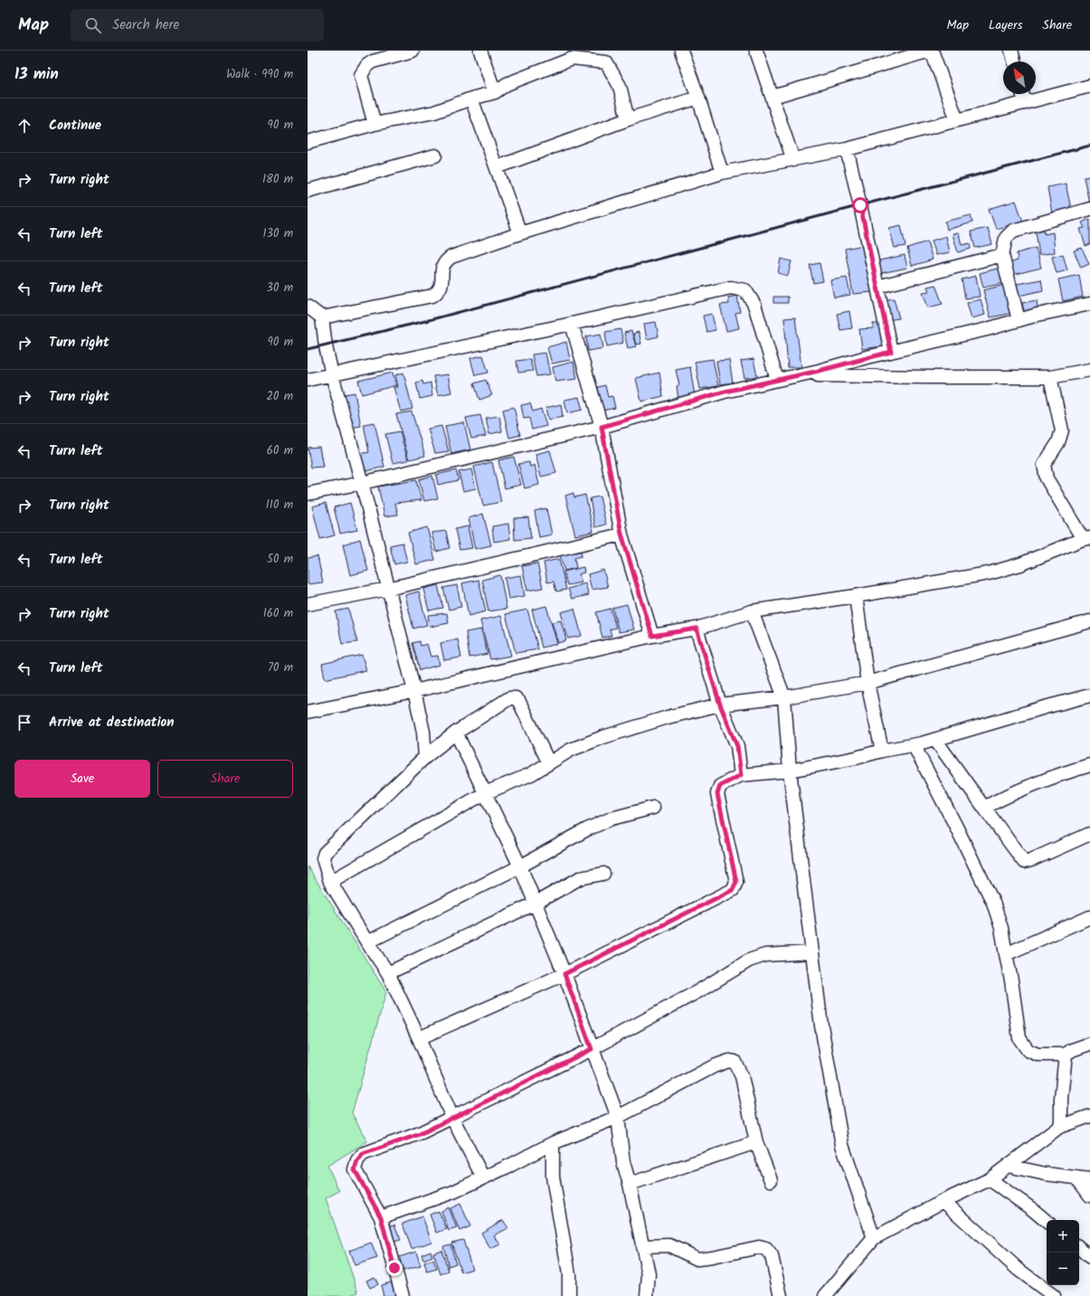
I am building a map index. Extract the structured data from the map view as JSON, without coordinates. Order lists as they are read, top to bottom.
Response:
{
  "north": "top left",
  "page": {
    "header": "Map",
    "search": "Search here",
    "nav": ["Map", "Layers", "Share"],
    "heading": ["13 min", "Walk · 990 m"],
    "list": [
      ["Continue", "90 m"],
      ["Turn right", "180 m"],
      ["Turn left", "130 m"],
      ["Turn left", "30 m"],
      ["Turn right", "90 m"],
      ["Turn right", "20 m"],
      ["Turn left", "60 m"],
      ["Turn right", "110 m"],
      ["Turn left", "50 m"],
      ["Turn right", "160 m"],
      ["Turn left", "70 m"],
      "Arrive at destination"
    ],
    "buttons": ["Save", "Share"],
    "map_buttons": ["+", "−"]
  }
}
